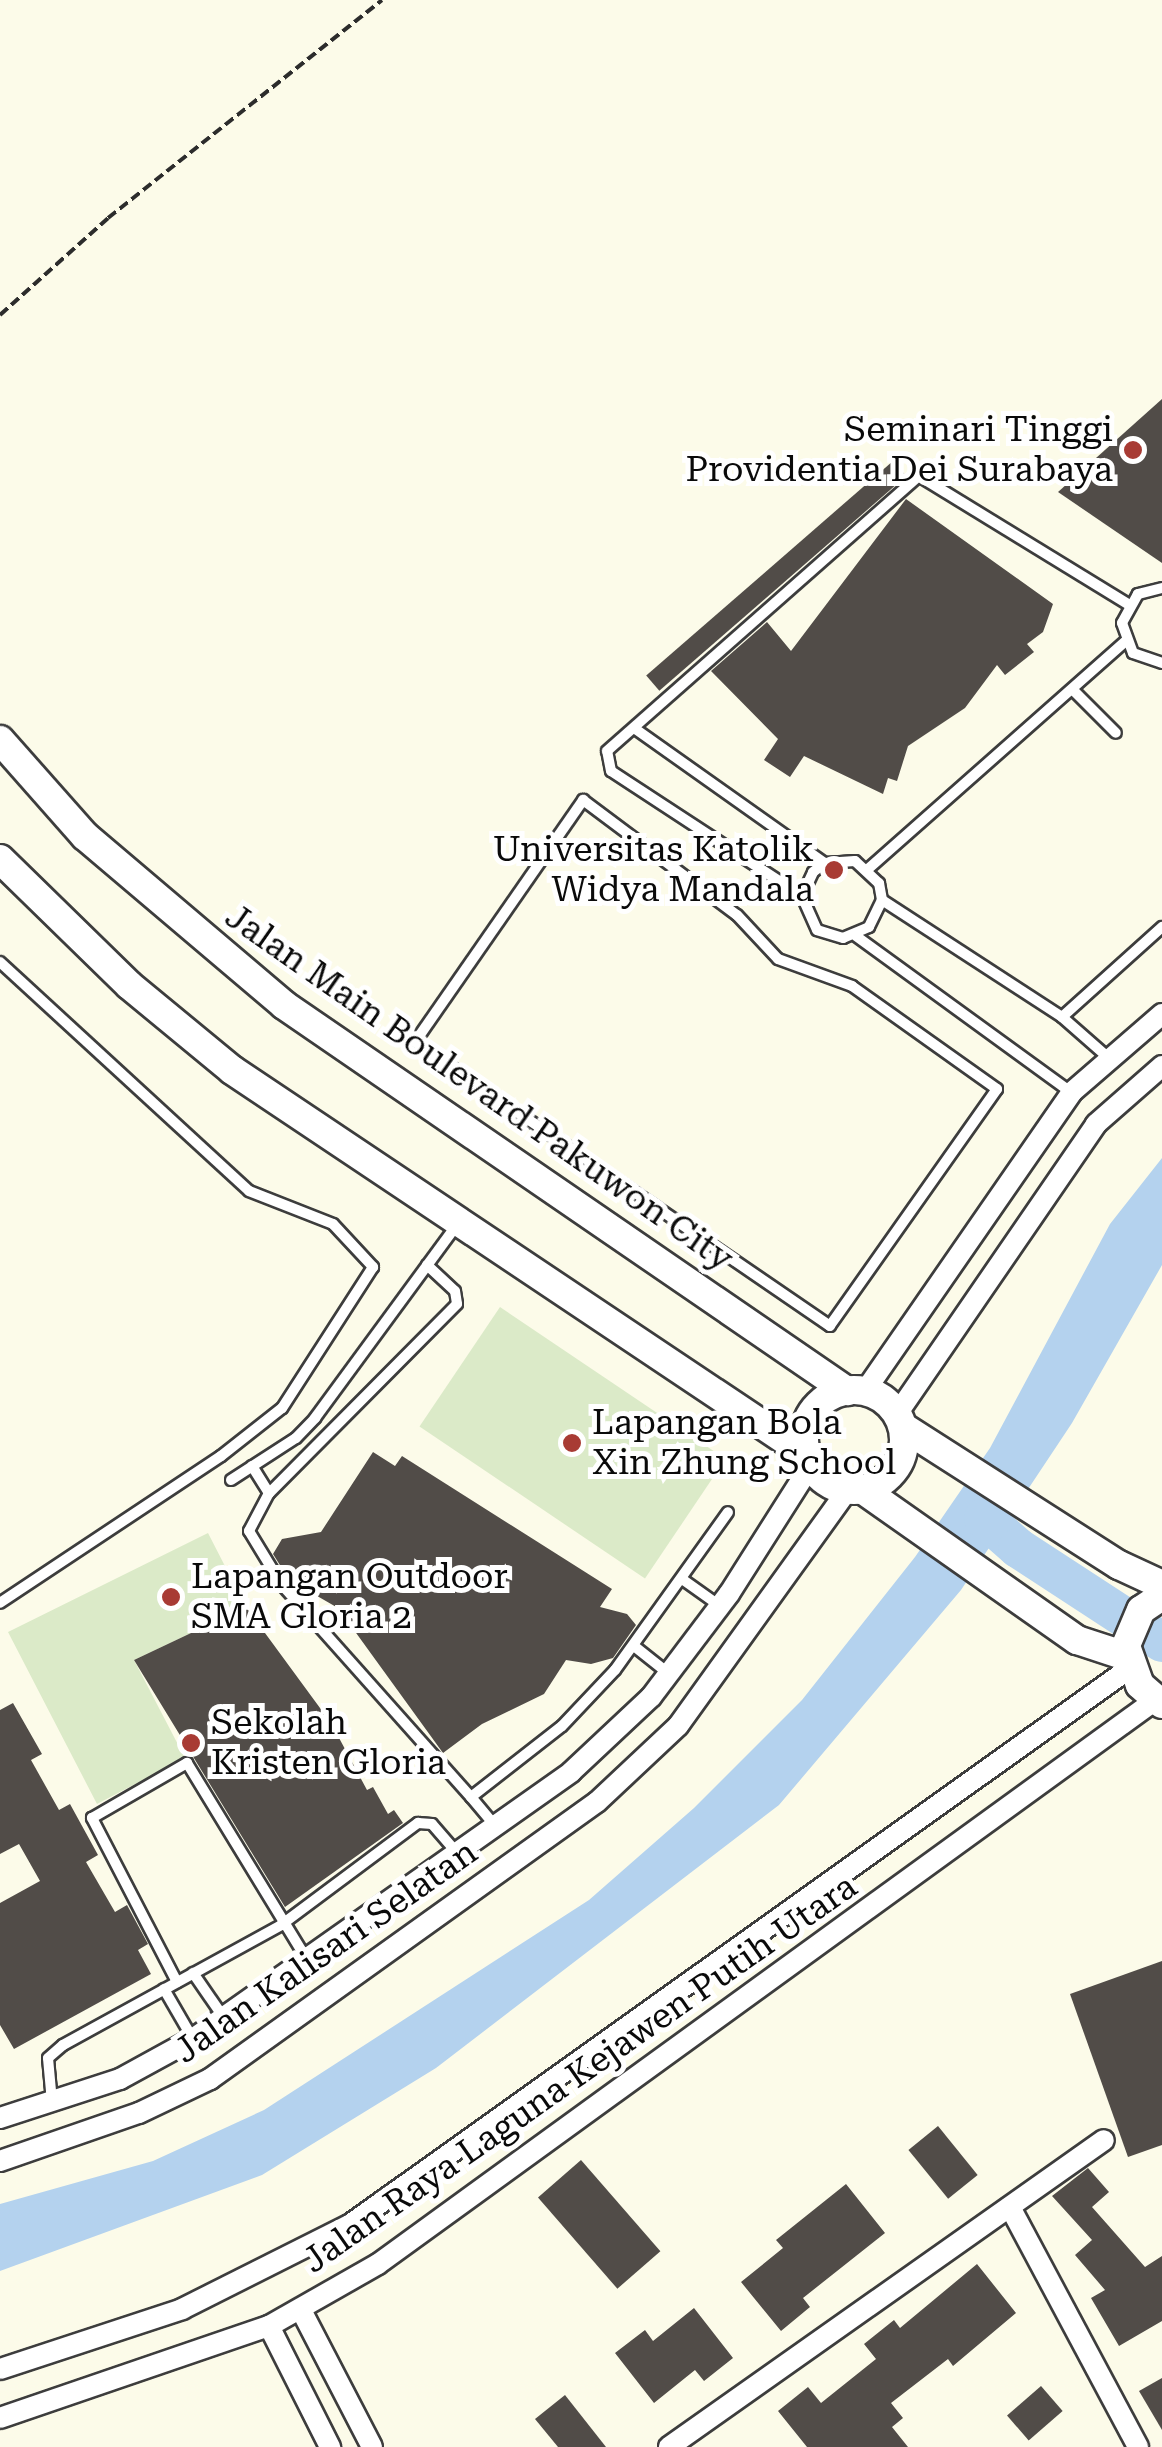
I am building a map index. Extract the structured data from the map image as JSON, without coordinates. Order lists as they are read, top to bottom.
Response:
{
  "streets": {
    "street": ["Jalan Main Boulevard Pakuwon City", "Jalan Kalisari Selatan", "Jalan Raya Laguna Kejawen Putih Utara"]
  },
  "crossings": [
    ["Jalan Main Boulevard Pakuwon City", "Jalan Kalisari Selatan"]
  ],
  "places": [
    "Seminari Tinggi Providentia Dei Surabaya",
    "Universitas Katolik Widya Mandala",
    "Lapangan Bola Xin Zhung School",
    "Lapangan Outdoor SMA Gloria 2",
    "Sekolah Kristen Gloria"
  ]
}
